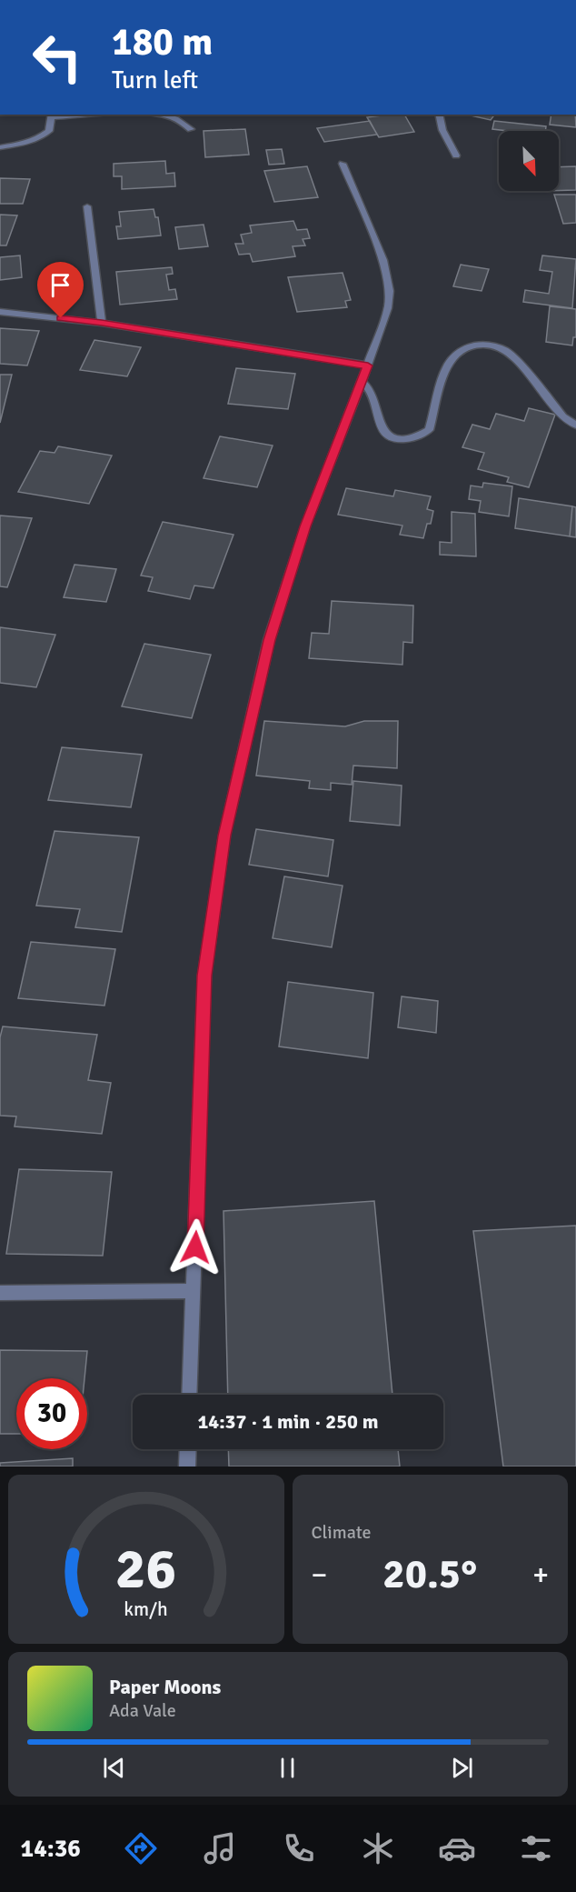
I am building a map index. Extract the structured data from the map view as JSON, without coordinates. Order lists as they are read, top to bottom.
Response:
{
  "north": "bottom right",
  "page": {
    "turn": ["180 m", "Turn left"],
    "limit": "30",
    "trip": "14:37 · 1 min · 250 m",
    "tile": "Climate",
    "heat": ["−", "20.5°", "+"],
    "song": ["Paper Moons", "Ada Vale"],
    "tabs": "14:36",
    "gauge": ["26", "km/h"]
  }
}
